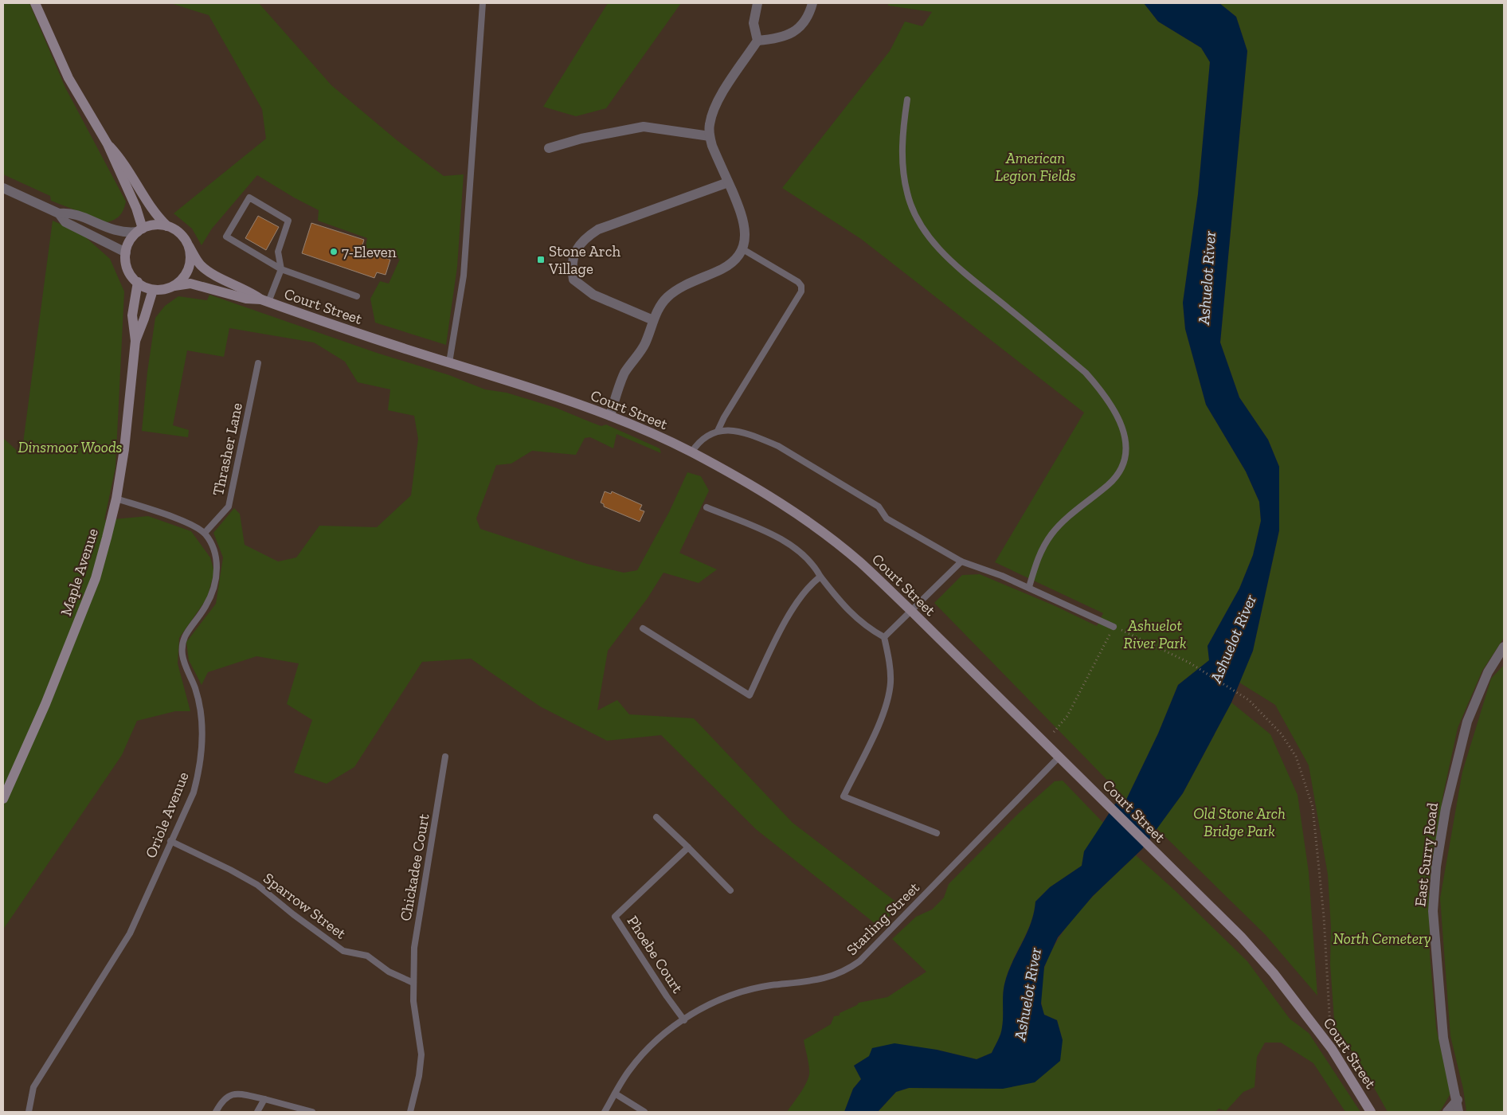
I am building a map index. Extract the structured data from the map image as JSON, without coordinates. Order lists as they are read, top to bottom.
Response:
{
  "streets": {
    "main road": ["Court Street", "Maple Avenue"],
    "street": ["East Surry Road"],
    "lane": [
      "Thrasher Lane",
      "Oriole Avenue",
      "Chickadee Court",
      "Sparrow Street",
      "Starling Street",
      "Phoebe Court"
    ]
  },
  "crossings": [
    ["Court Street", "Maple Avenue"],
    ["Court Street", "Starling Street"],
    ["Thrasher Lane", "Oriole Avenue"],
    ["Oriole Avenue", "Sparrow Street"],
    ["Chickadee Court", "Sparrow Street"],
    ["Starling Street", "Phoebe Court"]
  ],
  "water": ["Ashuelot River"],
  "parks": [
    "American Legion Fields",
    "Dinsmoor Woods",
    "Ashuelot River Park",
    "Old Stone Arch Bridge Park",
    "North Cemetery"
  ],
  "places": {
    "other": ["7-Eleven"],
    "transit": ["Stone Arch Village"]
  }
}
